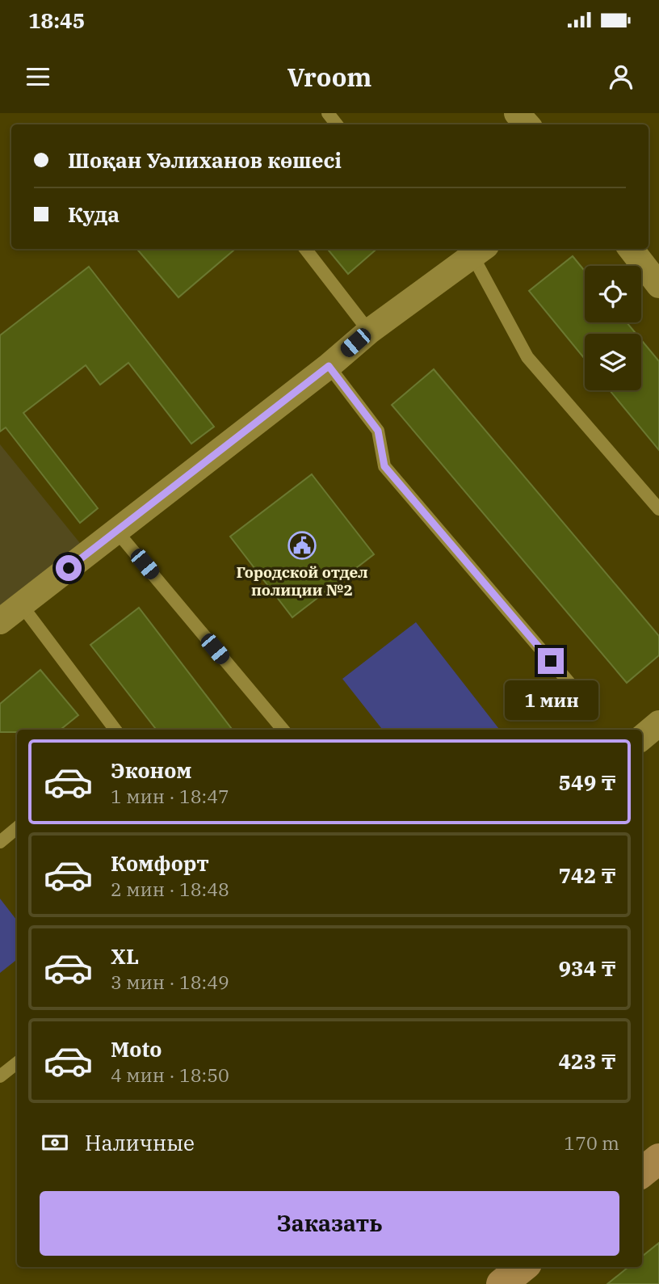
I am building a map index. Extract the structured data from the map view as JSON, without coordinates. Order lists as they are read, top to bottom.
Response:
{
  "places": {
    "public building": ["Городской отдел полиции №2"]
  },
  "page": {
    "status": "18:45",
    "header": "Vroom",
    "banner": ["Шоқан Уәлиханов көшесі", "Куда"],
    "bubble": "1 мин",
    "list": [
      {
        "name": "Эконом",
        "note": "1 мин · 18:47",
        "value": "549 ₸"
      },
      {
        "name": "Комфорт",
        "note": "2 мин · 18:48",
        "value": "742 ₸"
      },
      {
        "name": "XL",
        "note": "3 мин · 18:49",
        "value": "934 ₸"
      },
      {
        "name": "Moto",
        "note": "4 мин · 18:50",
        "value": "423 ₸"
      }
    ],
    "pay": ["Наличные", "170 m"],
    "buttons": "Заказать"
  }
}
